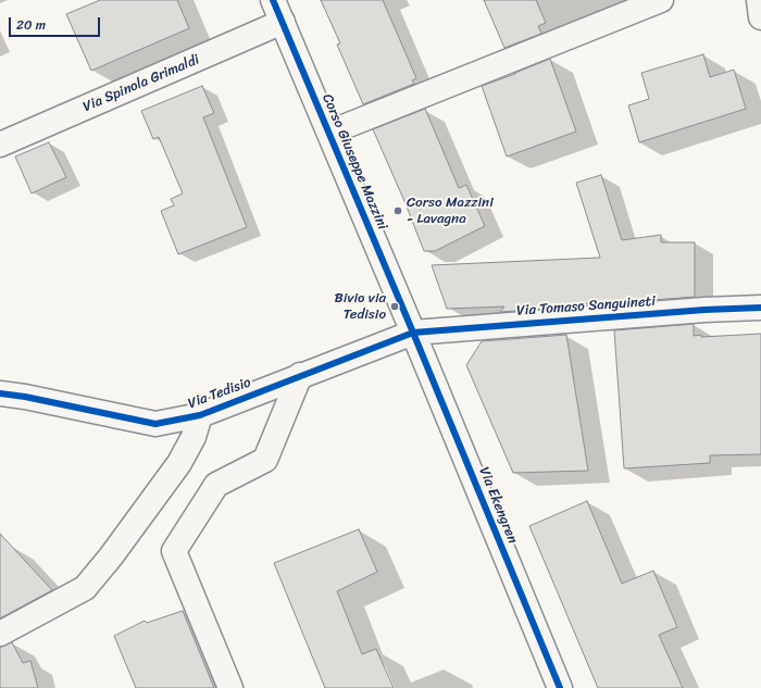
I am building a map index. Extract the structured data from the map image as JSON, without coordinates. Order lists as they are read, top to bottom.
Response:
{
  "streets": {
    "street": [
      "Via Spinola Grimaldi",
      "Corso Giuseppe Mazzini",
      "Via Tomaso Sanguineti",
      "Via Tedisio",
      "Via Ekengren"
    ]
  },
  "crossings": [
    ["Via Spinola Grimaldi", "Corso Giuseppe Mazzini"],
    ["Corso Giuseppe Mazzini", "Via Tomaso Sanguineti"],
    ["Corso Giuseppe Mazzini", "Via Tedisio"],
    ["Corso Giuseppe Mazzini", "Via Ekengren"],
    ["Via Tomaso Sanguineti", "Via Tedisio"],
    ["Via Tomaso Sanguineti", "Via Ekengren"],
    ["Via Tedisio", "Via Ekengren"]
  ],
  "places": ["Corso Mazzini - Lavagna", "Bivio via Tedisio"],
  "scale_bar": "20 m"
}
